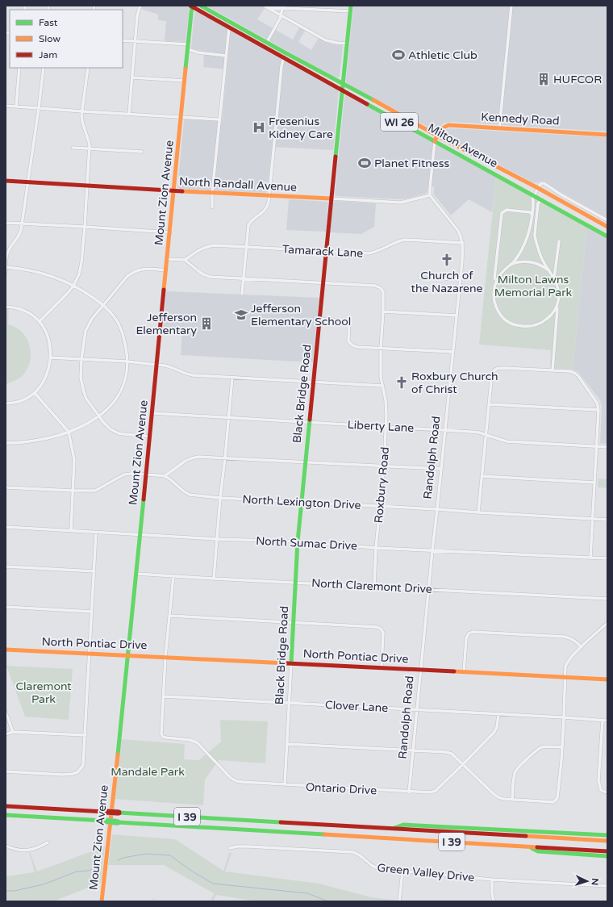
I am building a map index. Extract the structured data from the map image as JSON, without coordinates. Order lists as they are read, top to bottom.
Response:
{
  "streets": {
    "main road": [
      "Kennedy Road",
      "WI 26",
      "Milton Avenue",
      "North Randall Avenue",
      "Mount Zion Avenue",
      "Black Bridge Road",
      "North Pontiac Drive",
      "I 39"
    ],
    "street": [
      "Tamarack Lane",
      "Liberty Lane",
      "Randolph Road",
      "Roxbury Road",
      "North Lexington Drive",
      "North Sumac Drive",
      "North Claremont Drive",
      "Clover Lane",
      "Ontario Drive",
      "Green Valley Drive"
    ]
  },
  "crossings": [
    ["Kennedy Road", "Milton Avenue"],
    ["Milton Avenue", "Mount Zion Avenue"],
    ["Milton Avenue", "Black Bridge Road"],
    ["North Randall Avenue", "Mount Zion Avenue"],
    ["North Randall Avenue", "Black Bridge Road"],
    ["North Randall Avenue", "Randolph Road"],
    ["Mount Zion Avenue", "Liberty Lane"],
    ["Mount Zion Avenue", "North Sumac Drive"],
    ["Mount Zion Avenue", "North Claremont Drive"],
    ["Mount Zion Avenue", "North Pontiac Drive"],
    ["Tamarack Lane", "Black Bridge Road"],
    ["Tamarack Lane", "Randolph Road"],
    ["Black Bridge Road", "Liberty Lane"],
    ["Black Bridge Road", "Roxbury Road"],
    ["Black Bridge Road", "North Lexington Drive"],
    ["Black Bridge Road", "North Sumac Drive"],
    ["Black Bridge Road", "North Claremont Drive"],
    ["Black Bridge Road", "North Pontiac Drive"],
    ["Black Bridge Road", "Clover Lane"],
    ["Black Bridge Road", "Ontario Drive"],
    ["Liberty Lane", "Randolph Road"],
    ["Liberty Lane", "Roxbury Road"],
    ["Randolph Road", "North Lexington Drive"],
    ["Randolph Road", "North Sumac Drive"],
    ["Randolph Road", "North Claremont Drive"],
    ["Randolph Road", "North Pontiac Drive"],
    ["Randolph Road", "Clover Lane"],
    ["Randolph Road", "Ontario Drive"],
    ["Roxbury Road", "North Lexington Drive"],
    ["Roxbury Road", "North Sumac Drive"],
    ["Roxbury Road", "North Claremont Drive"],
    ["Clover Lane", "Ontario Drive"]
  ],
  "parks": ["Milton Lawns Memorial Park", "Claremont Park", "Mandale Park"],
  "places": {
    "sports": ["Athletic Club", "Planet Fitness"],
    "building": ["HUFCOR", "Jefferson Elementary"],
    "hospital": ["Fresenius Kidney Care"],
    "church": ["Church of the Nazarene", "Roxbury Church of Christ"],
    "school or university": ["Jefferson Elementary School"]
  },
  "legend": ["Fast", "Slow", "Jam"],
  "north": "right"
}
